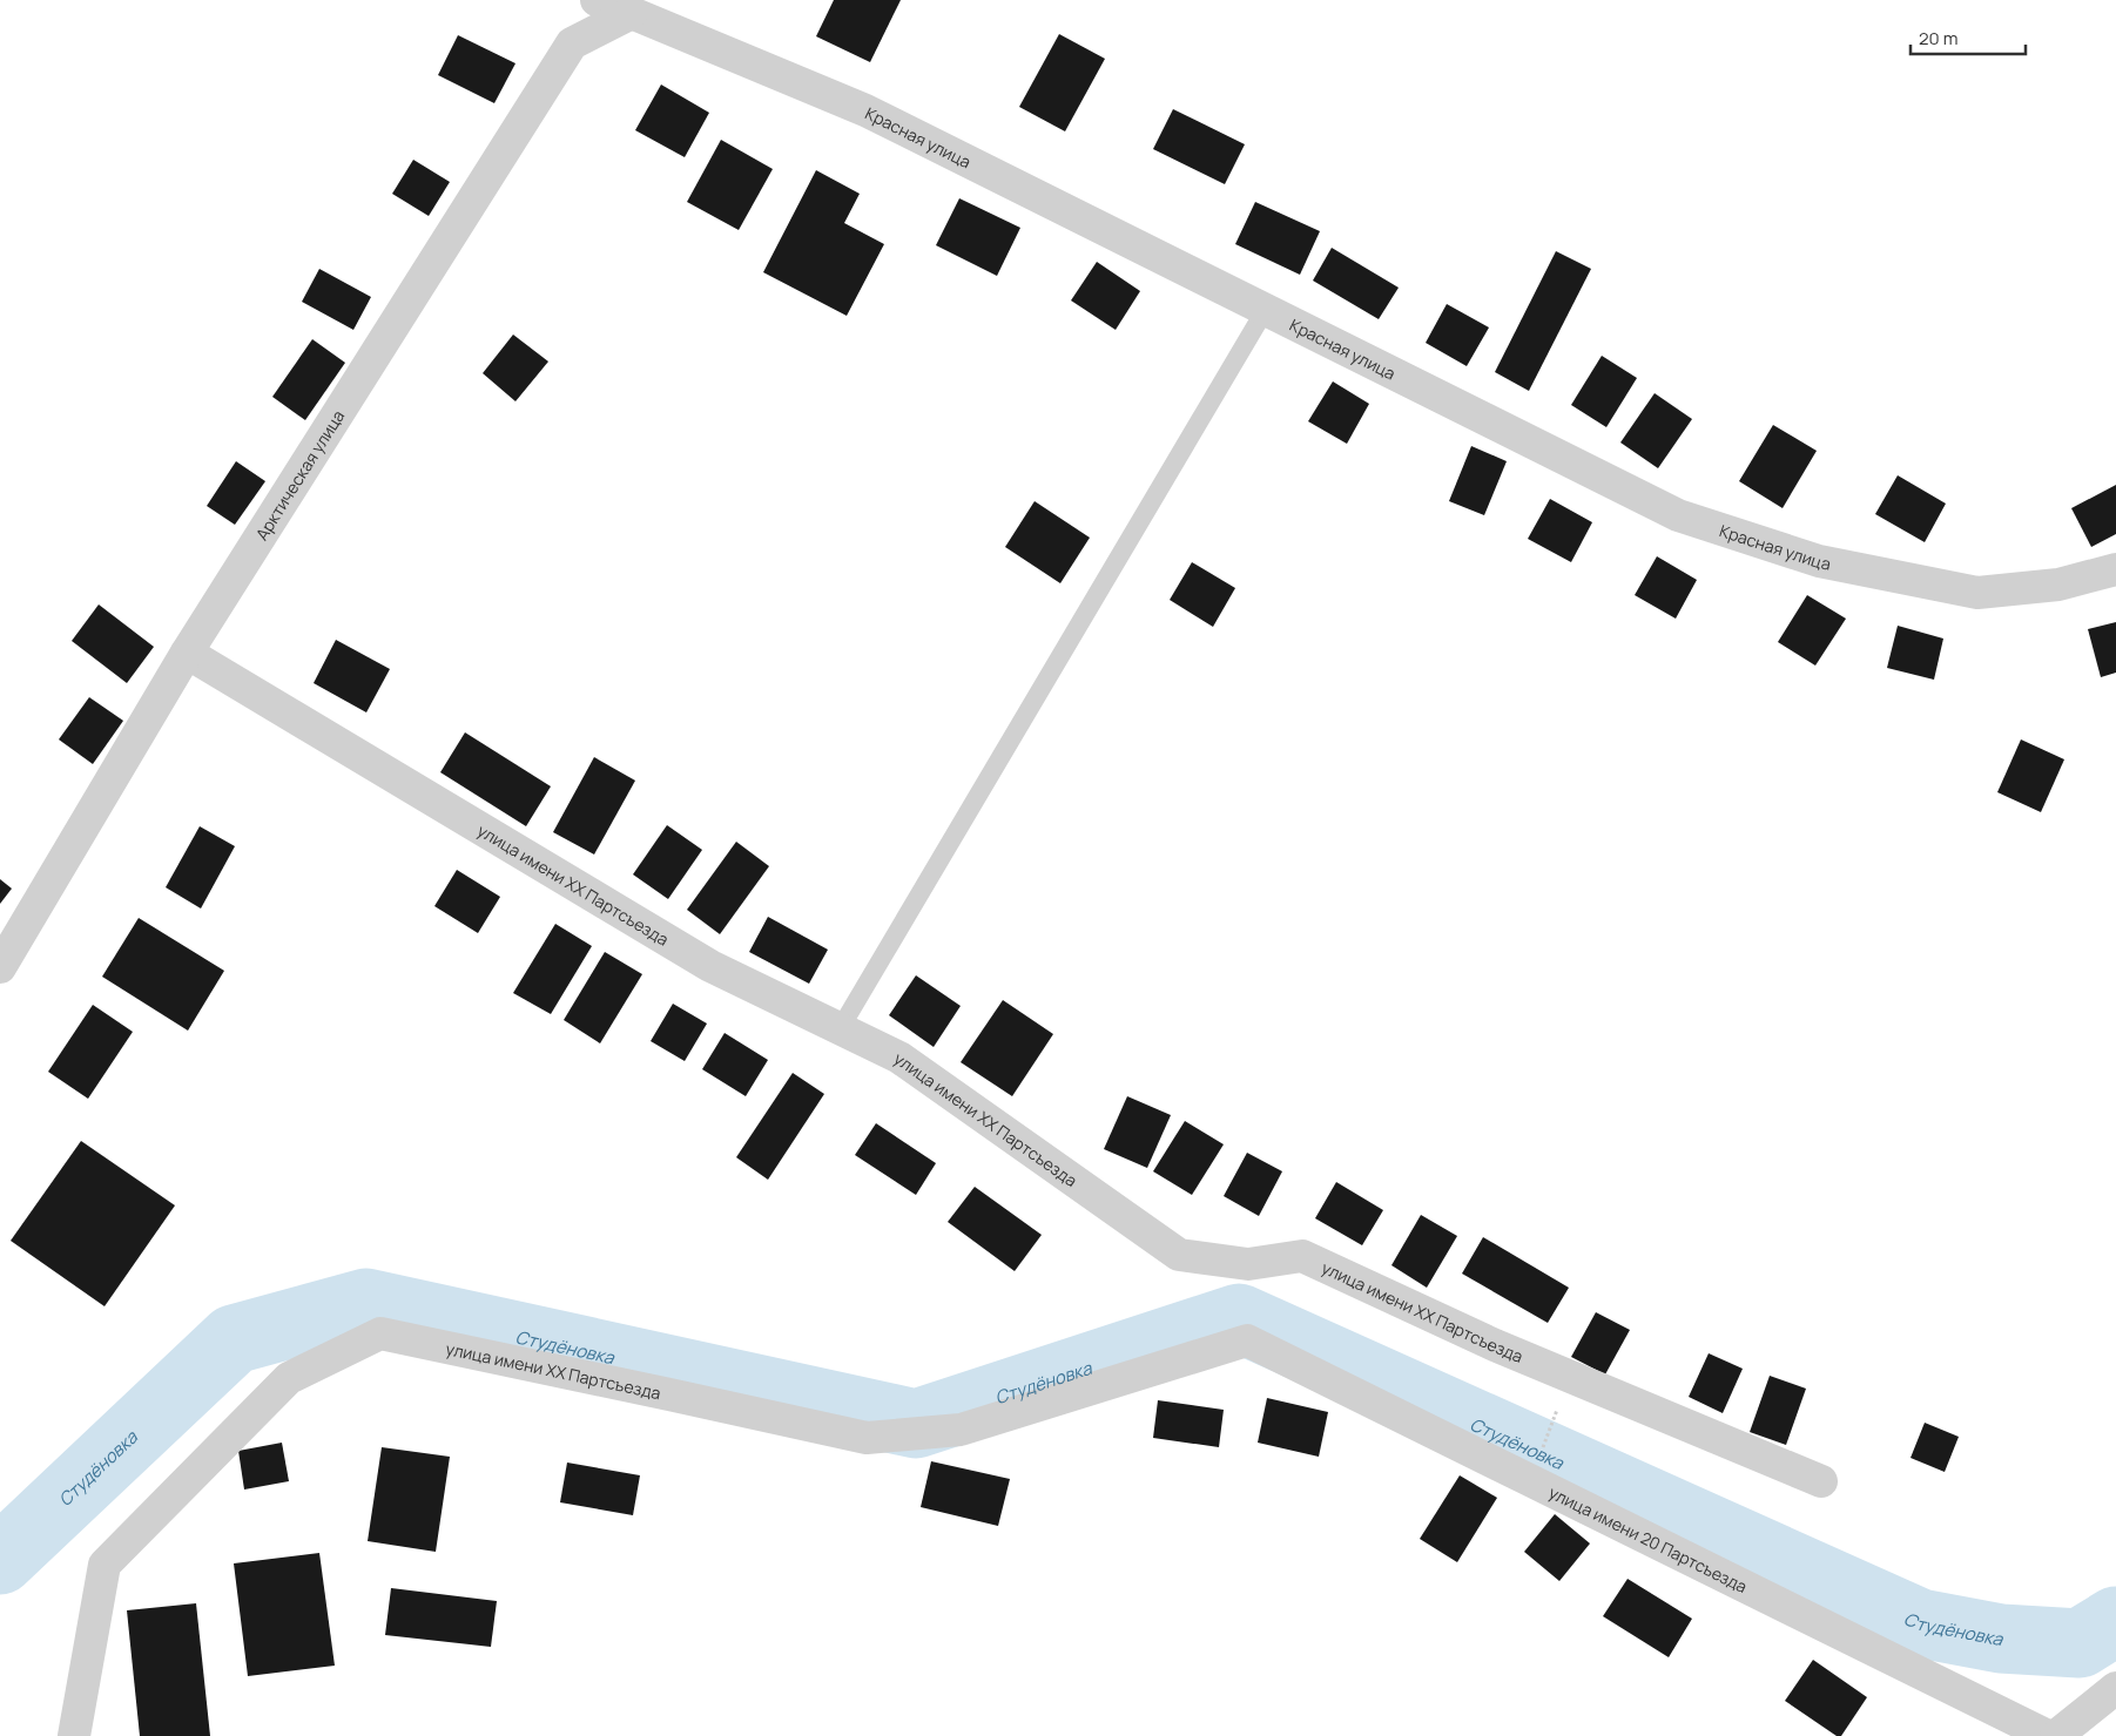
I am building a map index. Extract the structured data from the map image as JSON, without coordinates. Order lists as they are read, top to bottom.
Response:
{
  "streets": {
    "street": [
      "Красная улица",
      "Арктическая улица",
      "улица имени ХХ Партсъезда",
      "улица имени 20 Партсъезда"
    ]
  },
  "crossings": [
    ["Красная улица", "Арктическая улица"],
    ["Арктическая улица", "улица имени ХХ Партсъезда"],
    ["улица имени ХХ Партсъезда", "улица имени 20 Партсъезда"]
  ],
  "water": ["Студёновка"],
  "scale_bar": "20 m"
}
